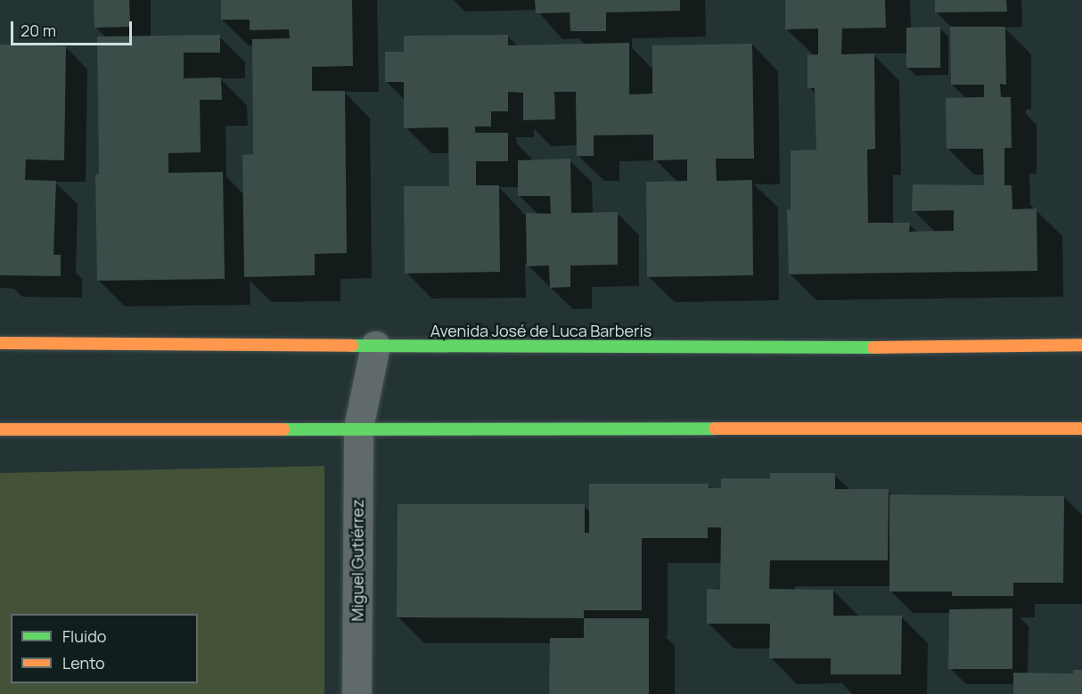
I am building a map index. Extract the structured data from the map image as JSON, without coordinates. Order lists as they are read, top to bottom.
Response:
{
  "streets": {
    "main road": ["Avenida José de Luca Barberis"],
    "street": ["Miguel Gutiérrez"]
  },
  "crossings": [
    ["Avenida José de Luca Barberis", "Miguel Gutiérrez"]
  ],
  "legend": ["Fluido", "Lento"],
  "scale_bar": "20 m"
}
